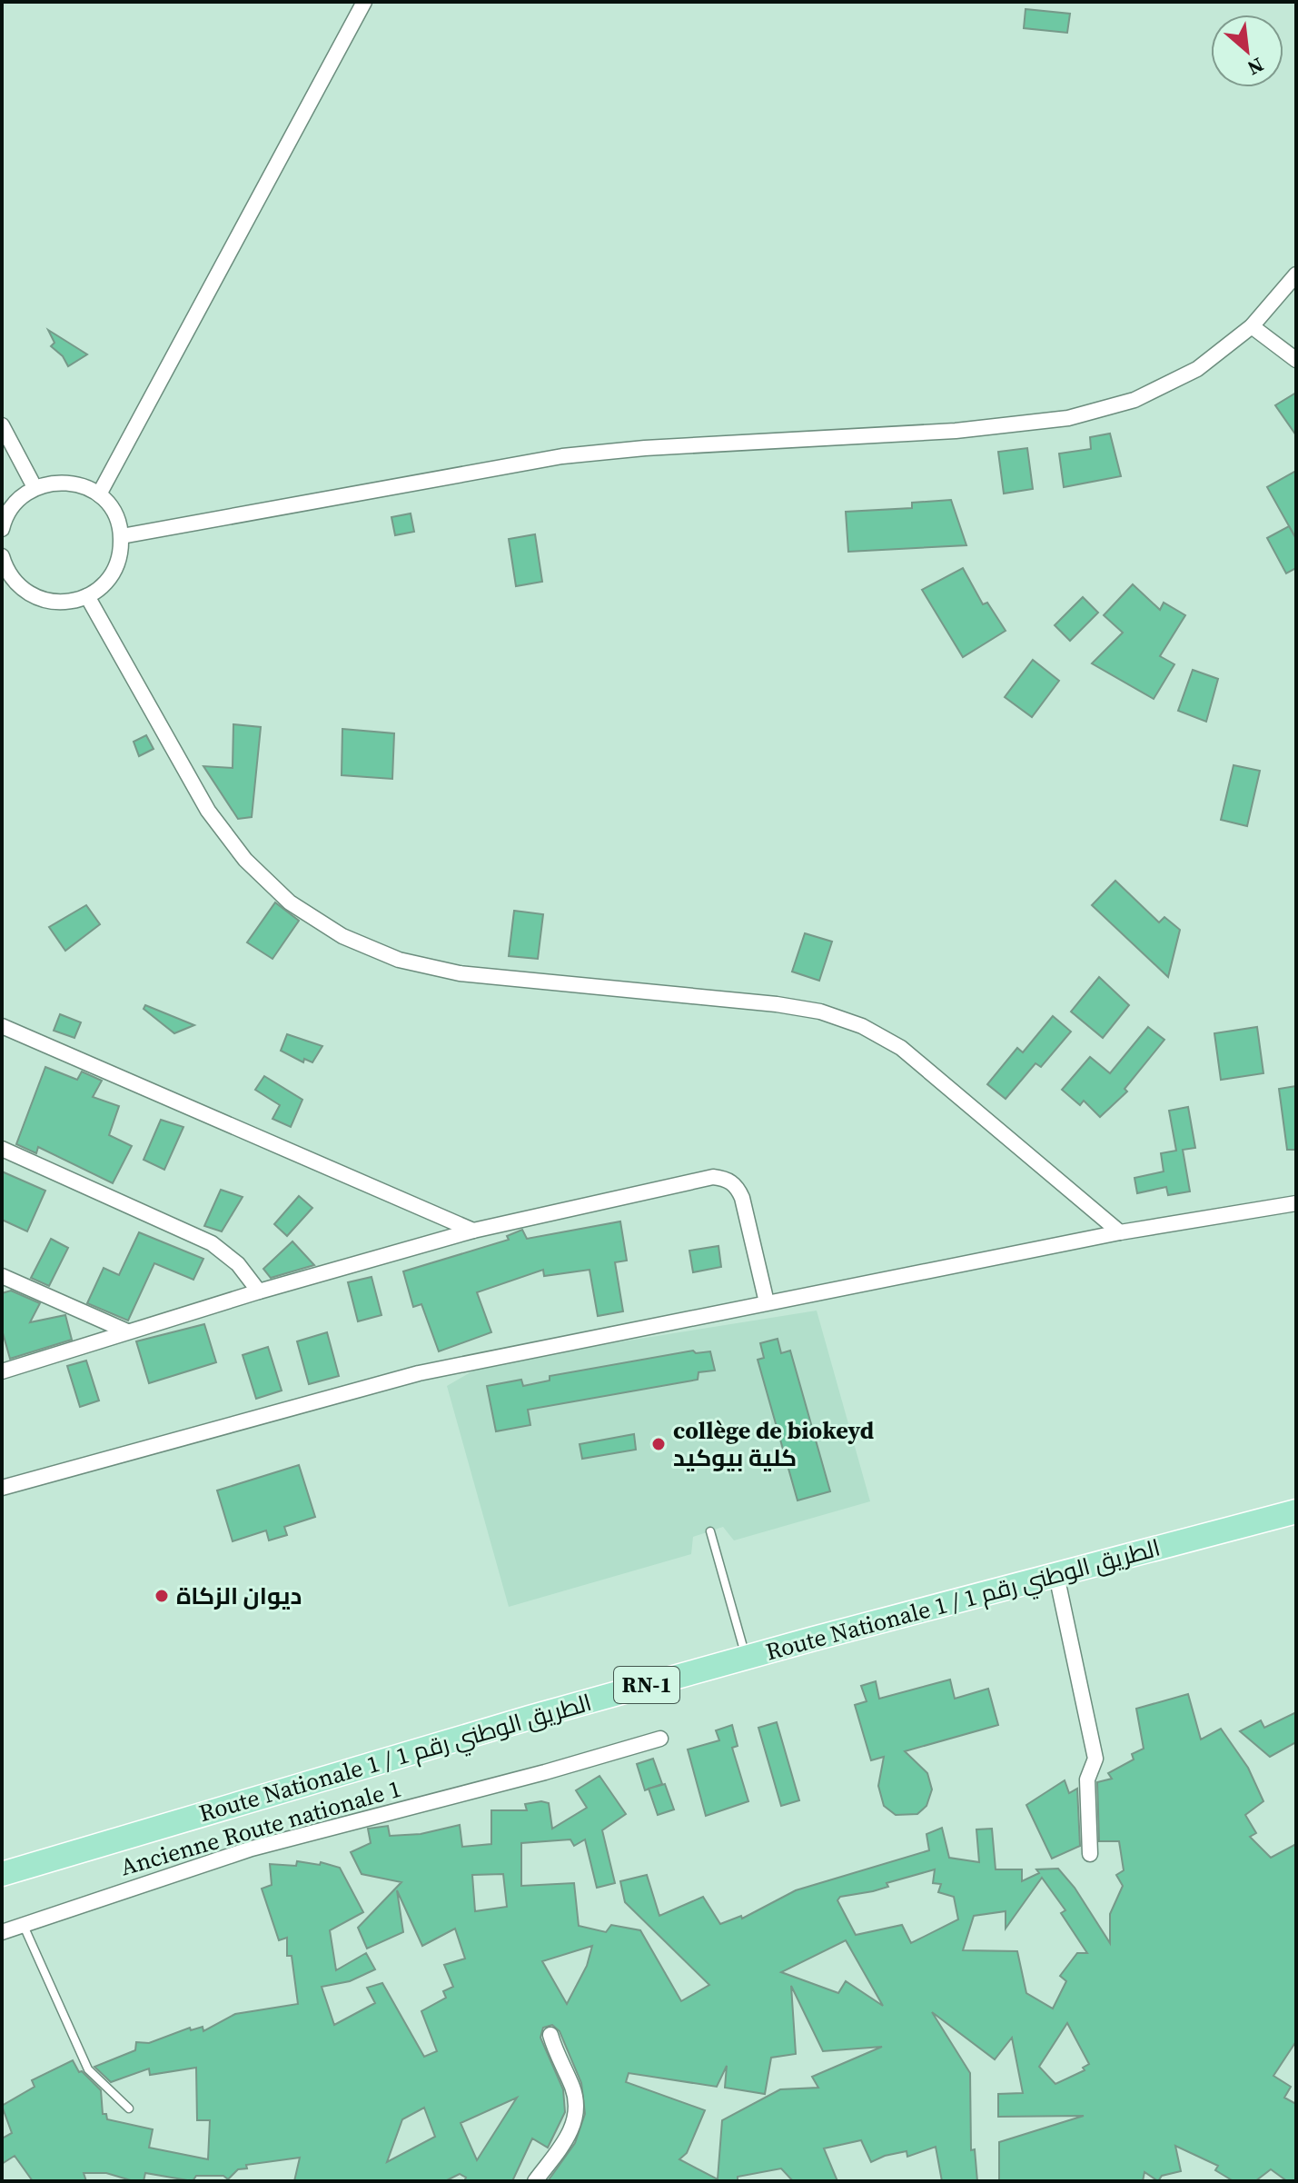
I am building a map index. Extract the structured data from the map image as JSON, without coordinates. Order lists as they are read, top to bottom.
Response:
{
  "streets": {
    "main road": ["Route Nationale 1 / الطريق الوطني رقم 1", "RN-1"],
    "street": ["Ancienne Route nationale 1"]
  },
  "places": ["collège de biokeyd كلية بيوكيد", "ديوان الزكاة"],
  "north": "bottom right"
}
